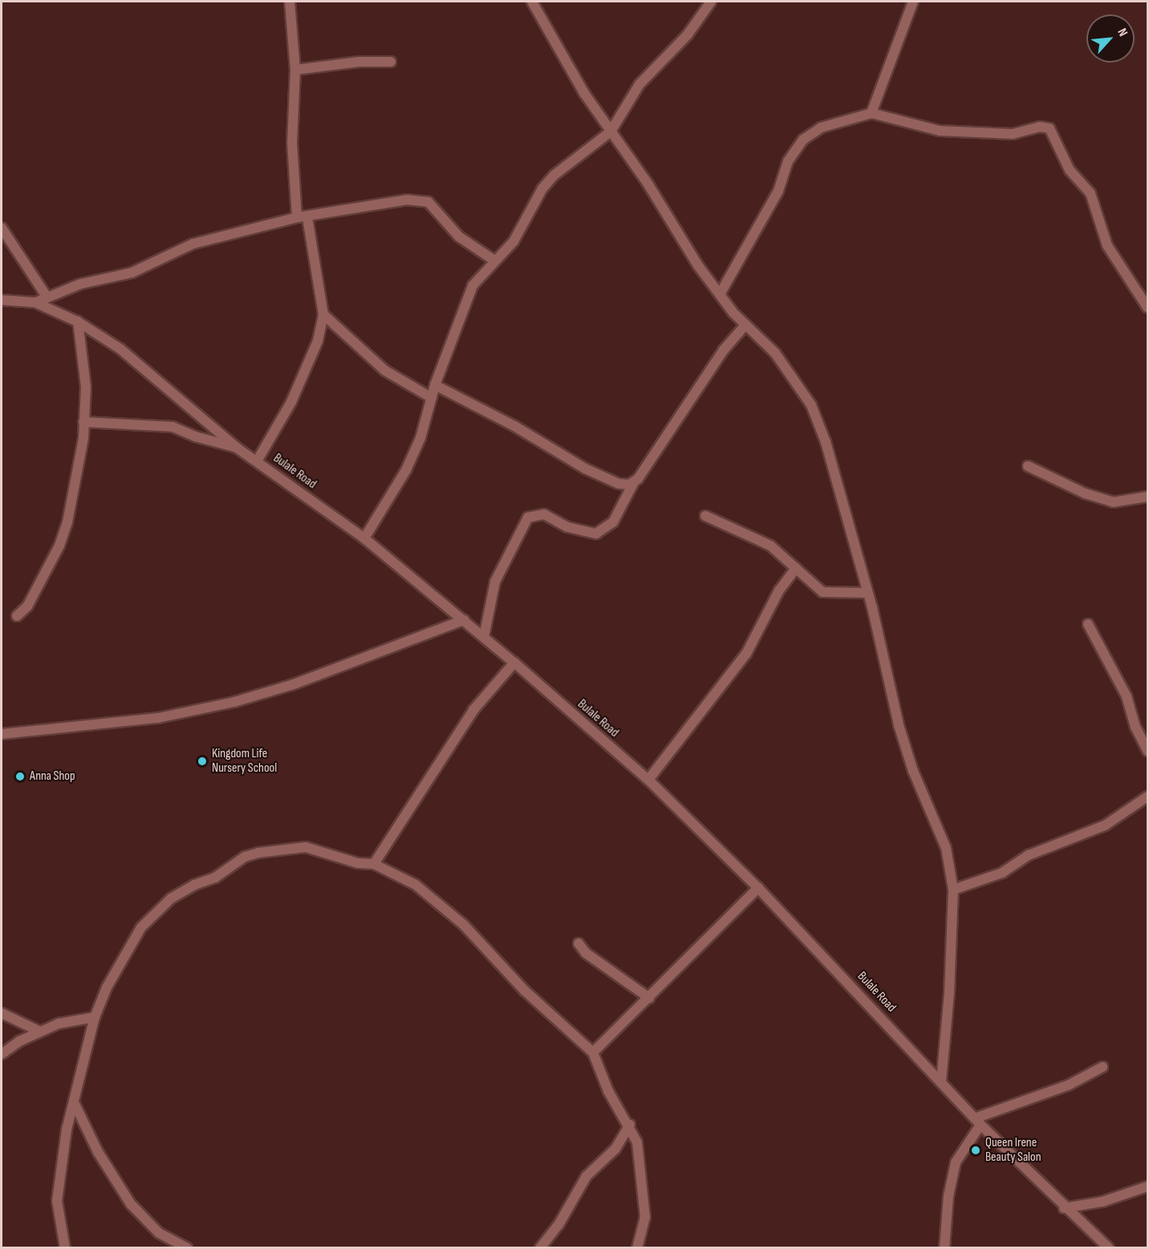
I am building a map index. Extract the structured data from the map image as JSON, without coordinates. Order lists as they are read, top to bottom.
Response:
{
  "streets": {
    "street": ["Bulale Road"]
  },
  "places": ["Kingdom Life Nursery School", "Anna Shop", "Queen Irene Beauty Salon"],
  "north": "top right"
}
